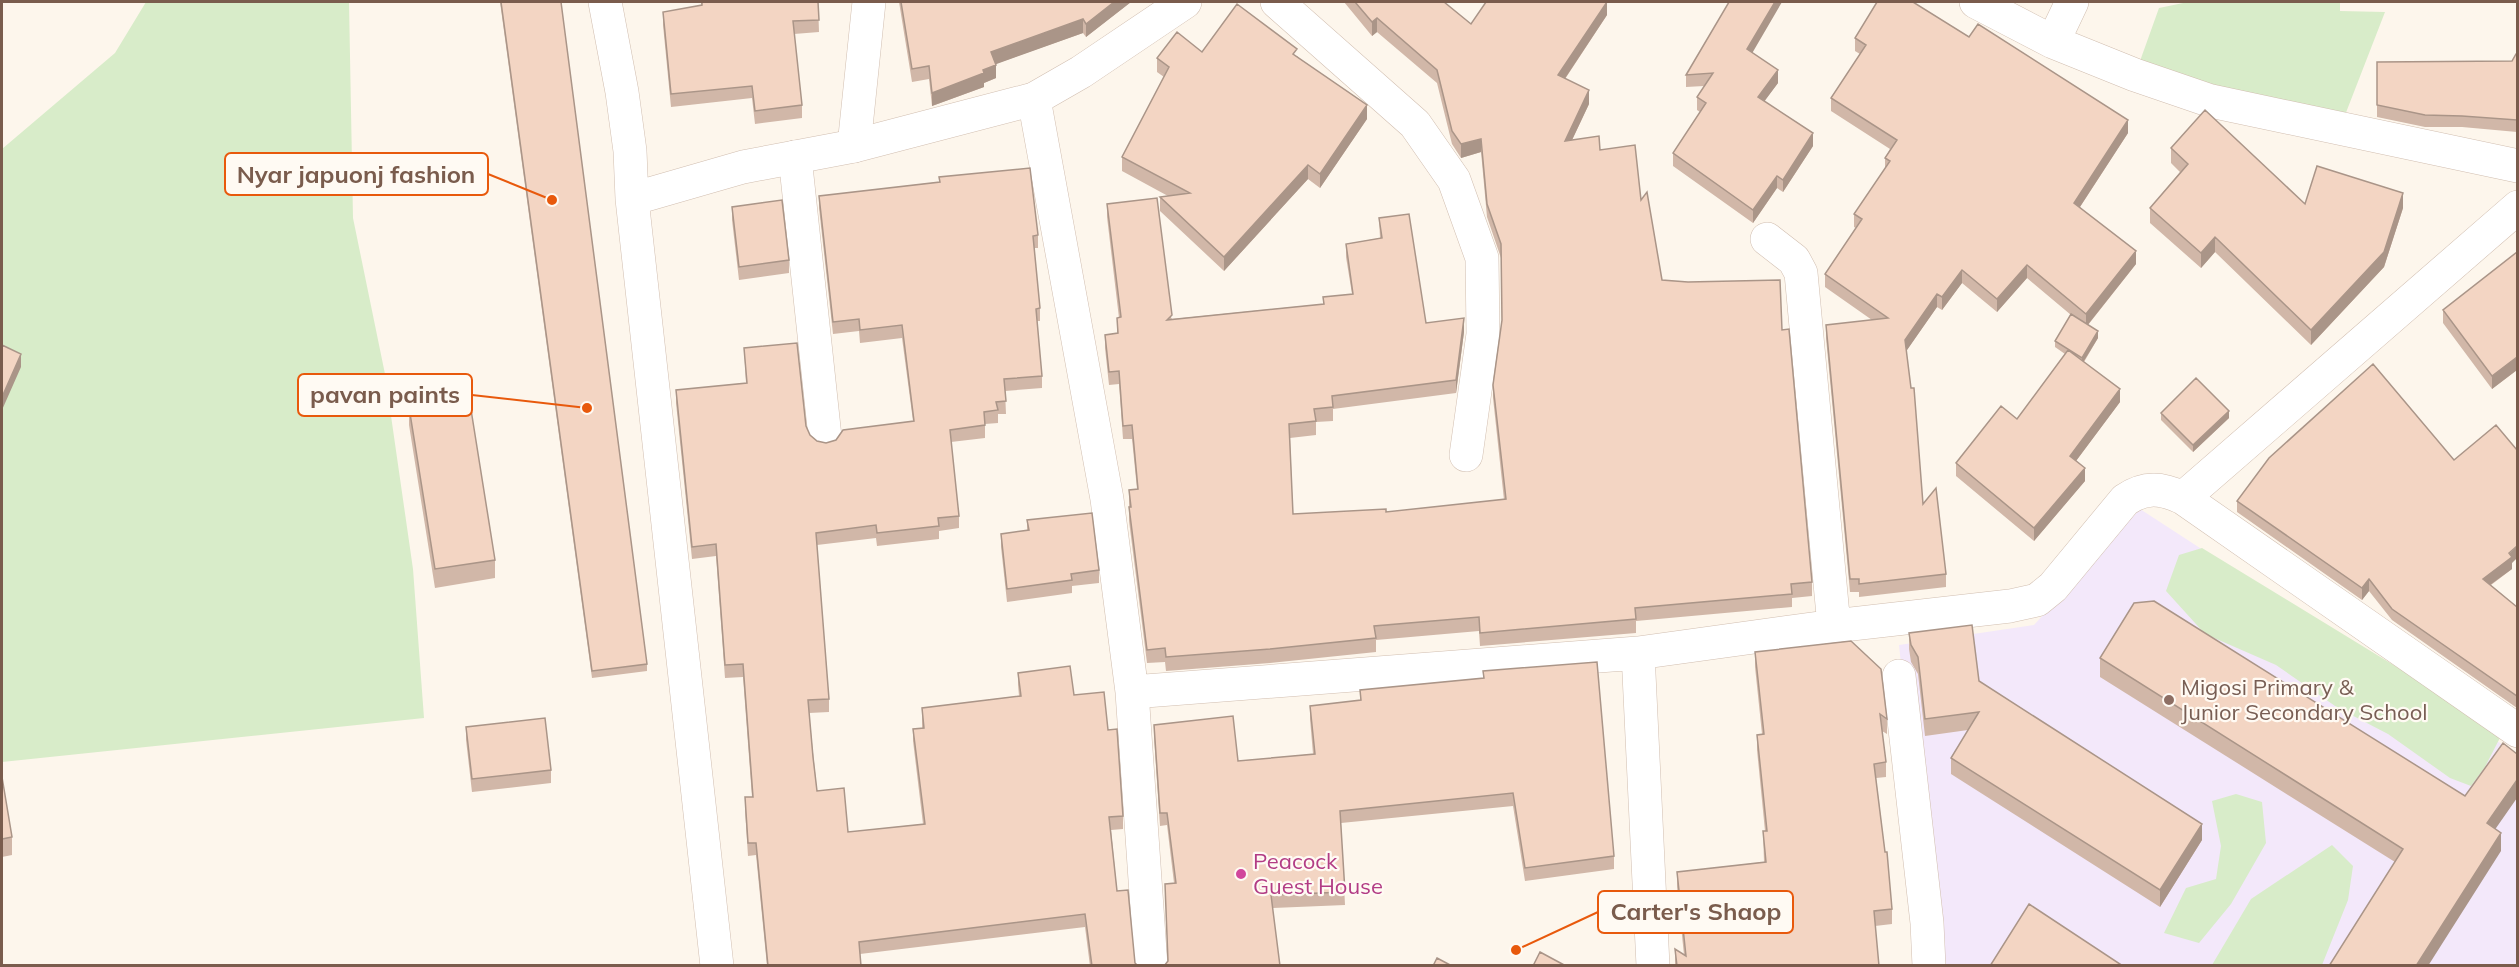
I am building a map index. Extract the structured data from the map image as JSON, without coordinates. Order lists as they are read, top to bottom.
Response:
{
  "places": [
    "Nyar japuonj fashion",
    "pavan paints",
    "Migosi Primary & Junior Secondary School",
    "Peacock Guest House",
    "Carter's Shaop"
  ]
}
